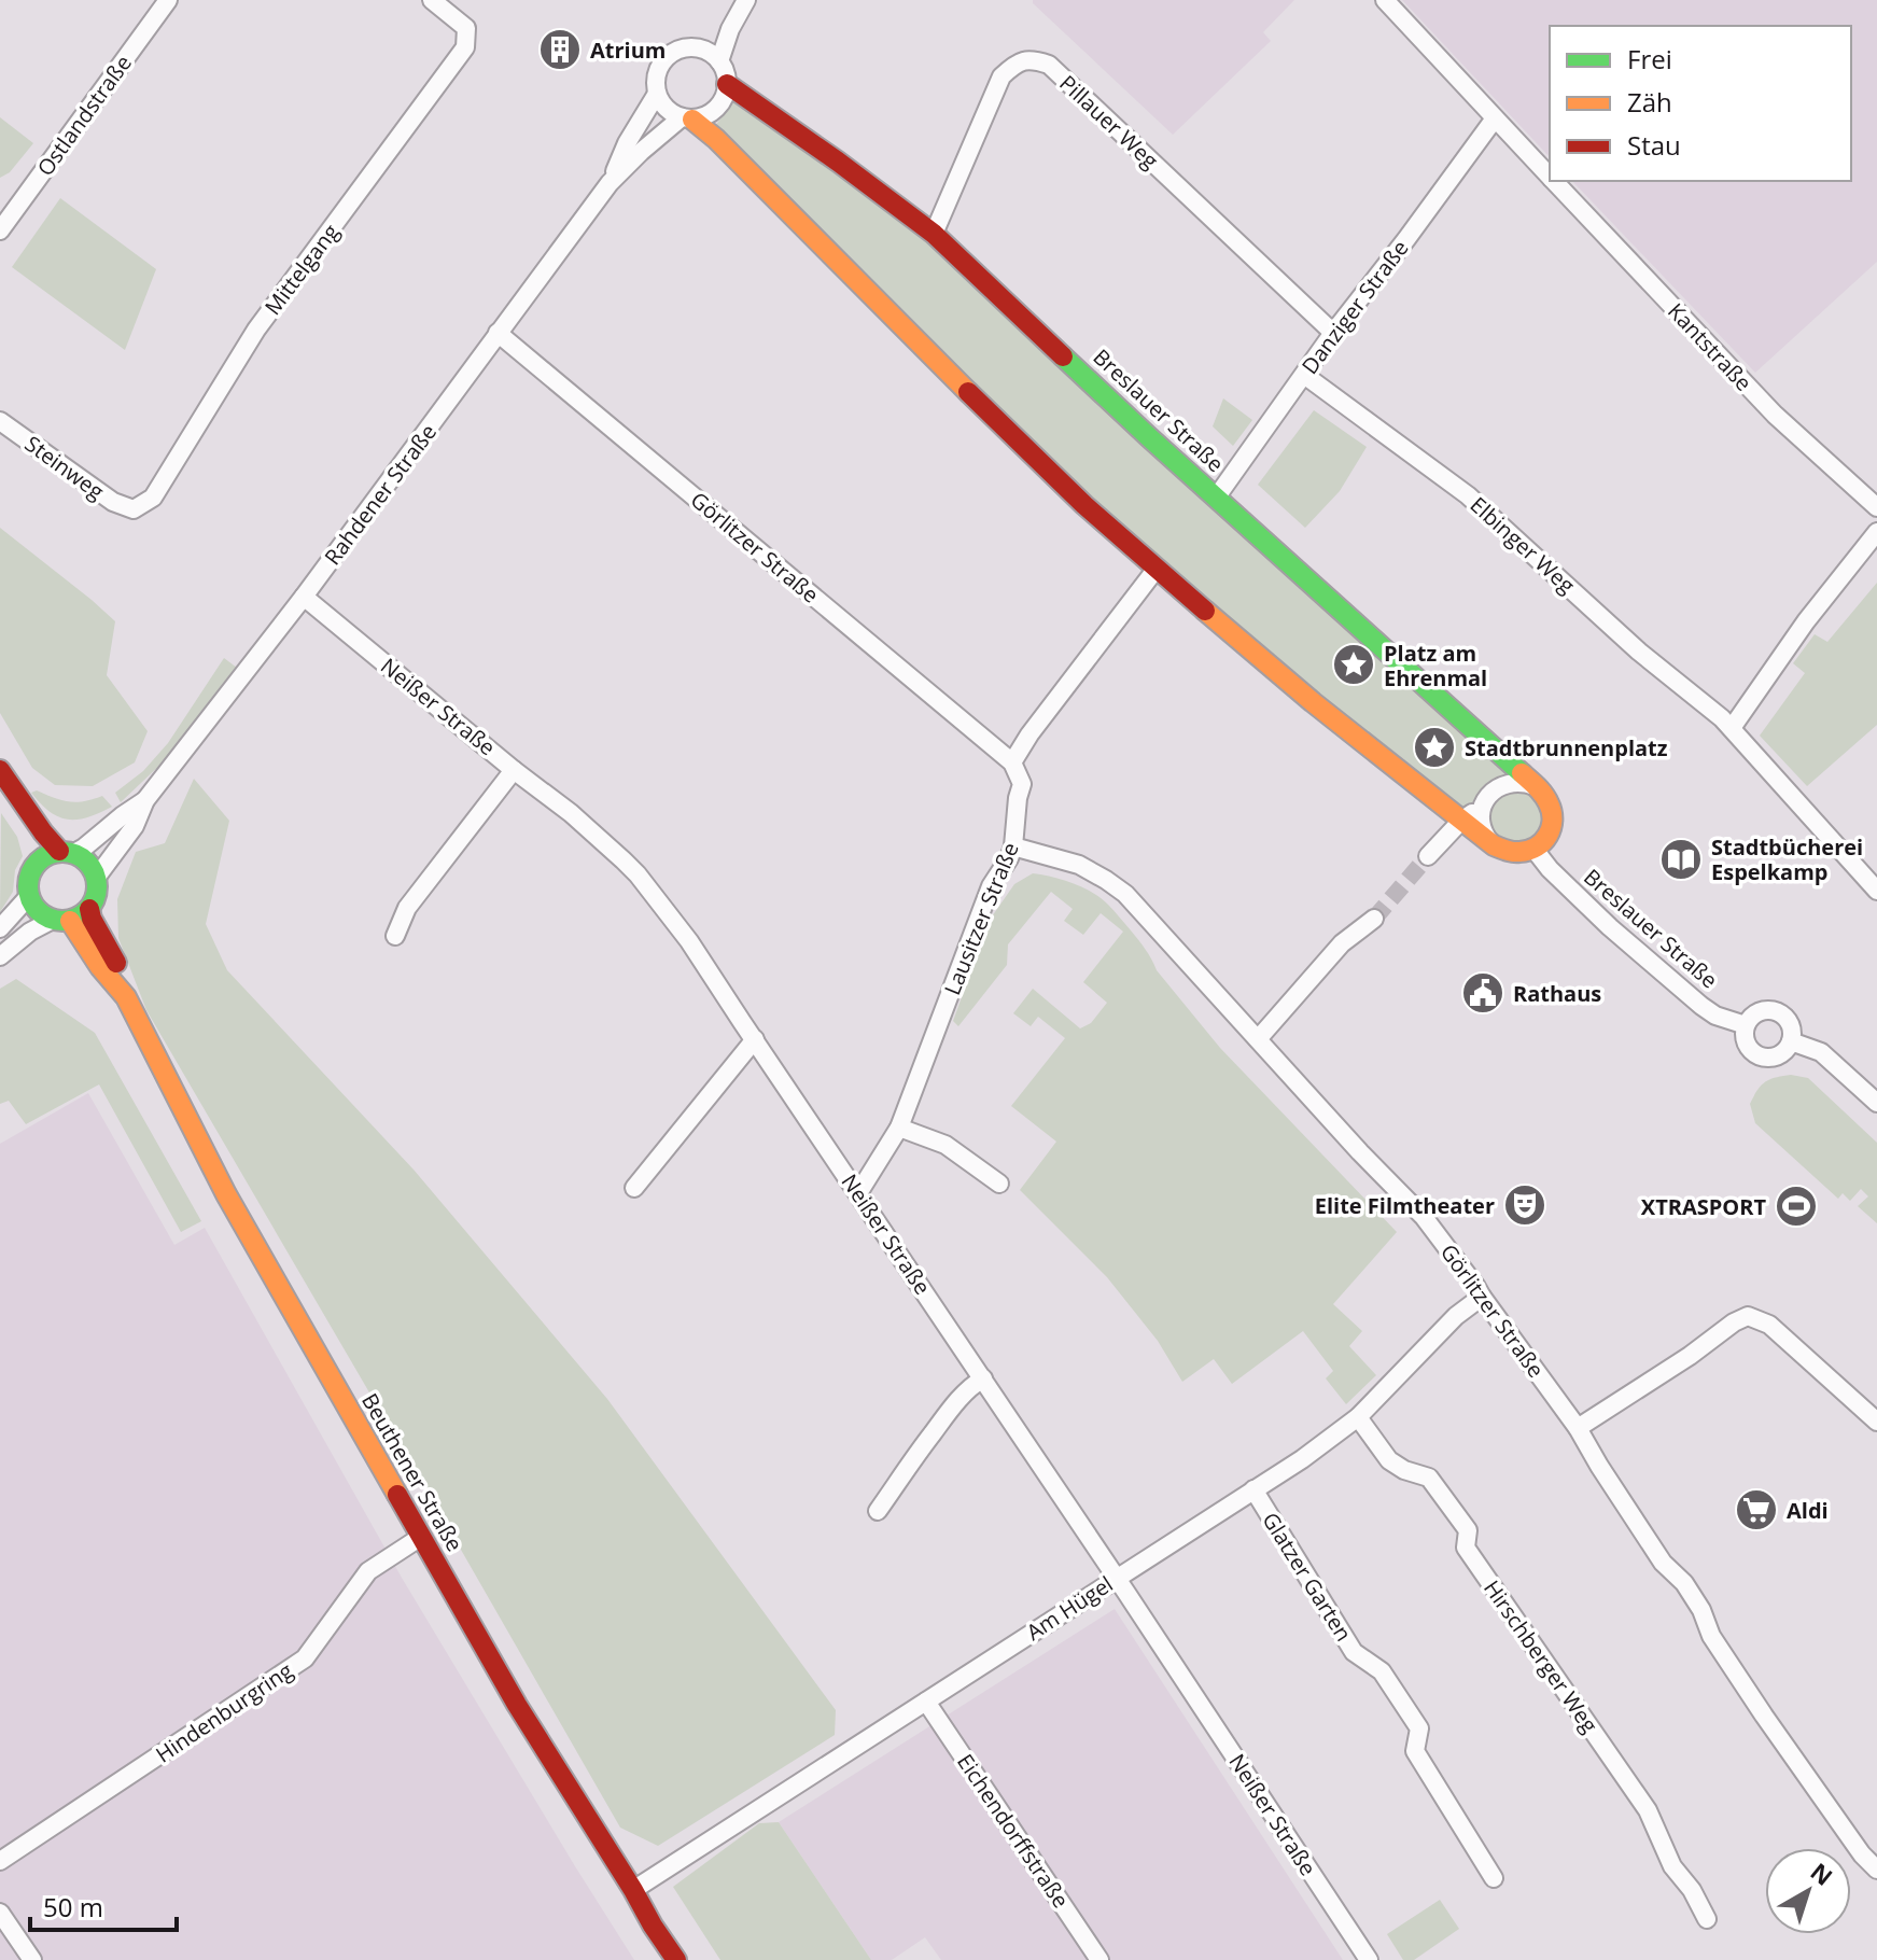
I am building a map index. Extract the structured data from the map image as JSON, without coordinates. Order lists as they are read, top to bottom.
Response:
{
  "streets": {
    "street": [
      "Ostlandstraße",
      "Pillauer Weg",
      "Mittelgang",
      "Danziger Straße",
      "Kantstraße",
      "Breslauer Straße",
      "Steinweg",
      "Rahdener Straße",
      "Elbinger Weg",
      "Görlitzer Straße",
      "Neißer Straße",
      "Lausitzer Straße",
      "Beuthener Straße",
      "Glatzer Garten",
      "Am Hügel",
      "Hirschberger Weg",
      "Hindenburgring",
      "Eichendorffstraße"
    ]
  },
  "crossings": [
    ["Pillauer Weg", "Danziger Straße"],
    ["Pillauer Weg", "Breslauer Straße"],
    ["Mittelgang", "Steinweg"],
    ["Danziger Straße", "Kantstraße"],
    ["Danziger Straße", "Breslauer Straße"],
    ["Danziger Straße", "Elbinger Weg"],
    ["Breslauer Straße", "Rahdener Straße"],
    ["Rahdener Straße", "Görlitzer Straße"],
    ["Rahdener Straße", "Neißer Straße"],
    ["Rahdener Straße", "Beuthener Straße"],
    ["Görlitzer Straße", "Lausitzer Straße"],
    ["Görlitzer Straße", "Am Hügel"],
    ["Neißer Straße", "Lausitzer Straße"],
    ["Neißer Straße", "Am Hügel"],
    ["Beuthener Straße", "Am Hügel"],
    ["Beuthener Straße", "Hindenburgring"],
    ["Glatzer Garten", "Am Hügel"],
    ["Am Hügel", "Hirschberger Weg"],
    ["Am Hügel", "Eichendorffstraße"]
  ],
  "places": {
    "building": ["Atrium"],
    "place": ["Platz am Ehrenmal", "Stadtbrunnenplatz"],
    "library": ["Stadtbücherei Espelkamp"],
    "public building": ["Rathaus"],
    "theatre": ["Elite Filmtheater"],
    "sports": ["XTRASPORT"],
    "supermarket": ["Aldi"]
  },
  "legend": ["Frei", "Zäh", "Stau"],
  "scale_bar": "50 m",
  "north": "top right"
}
